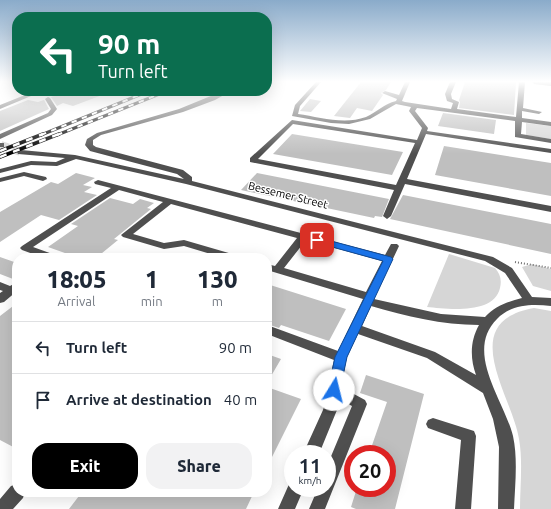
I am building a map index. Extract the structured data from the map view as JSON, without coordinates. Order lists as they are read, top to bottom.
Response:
{
  "streets": {
    "street": ["Bessemer Street"]
  },
  "page": {
    "turn": ["90 m", "Turn left"],
    "eta": [
      "18:05",
      "Arrival",
      "1",
      "min",
      "130",
      "m"
    ],
    "list": [
      {
        "name": "Turn left",
        "value": "90 m"
      },
      {
        "name": "Arrive at destination",
        "value": "40 m"
      }
    ],
    "buttons": ["Exit", "Share"],
    "speed": "11 km/h",
    "limit": "20"
  }
}
